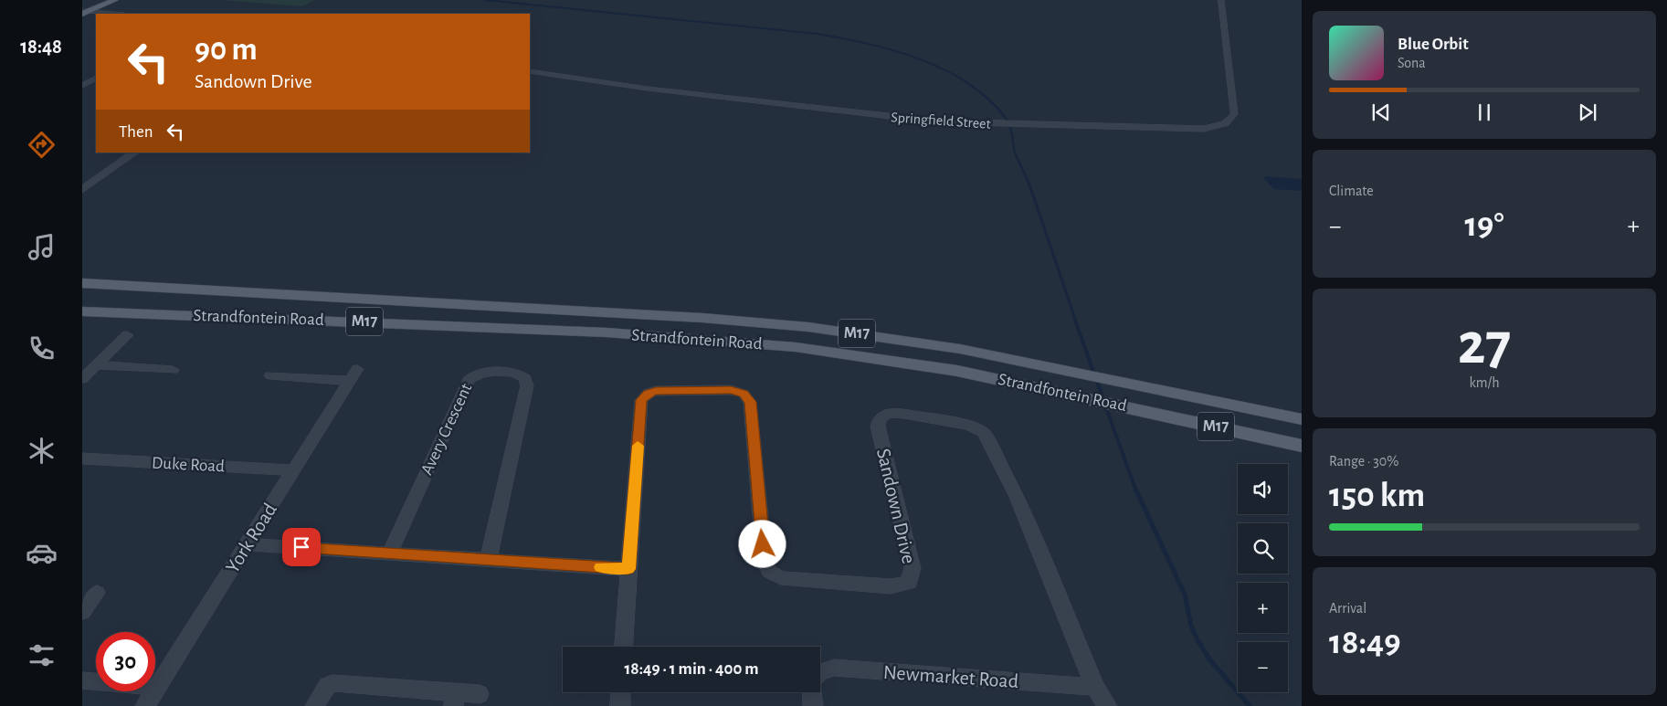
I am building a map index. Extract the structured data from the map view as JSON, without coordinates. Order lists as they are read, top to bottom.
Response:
{
  "streets": {
    "main road": ["Strandfontein Road", "M17"],
    "street": [
      "Springfield Street",
      "Avery Crescent",
      "Duke Road",
      "Sandown Drive",
      "York Road",
      "Newmarket Road"
    ]
  },
  "crossings": [
    ["Duke Road", "York Road"],
    ["Sandown Drive", "Newmarket Road"]
  ],
  "page": {
    "tabs": "18:48",
    "turn": ["90 m", "Sandown Drive"],
    "song": ["Blue Orbit", "Sona"],
    "then": "Then",
    "tile": [
      "Climate",
      ["27", "km/h"],
      ["Range · 30%", "150 km"],
      ["Arrival", "18:49"]
    ],
    "heat": ["−", "19°", "+"],
    "map_buttons": ["+", "−"],
    "limit": "30",
    "trip": "18:49 · 1 min · 400 m"
  }
}
